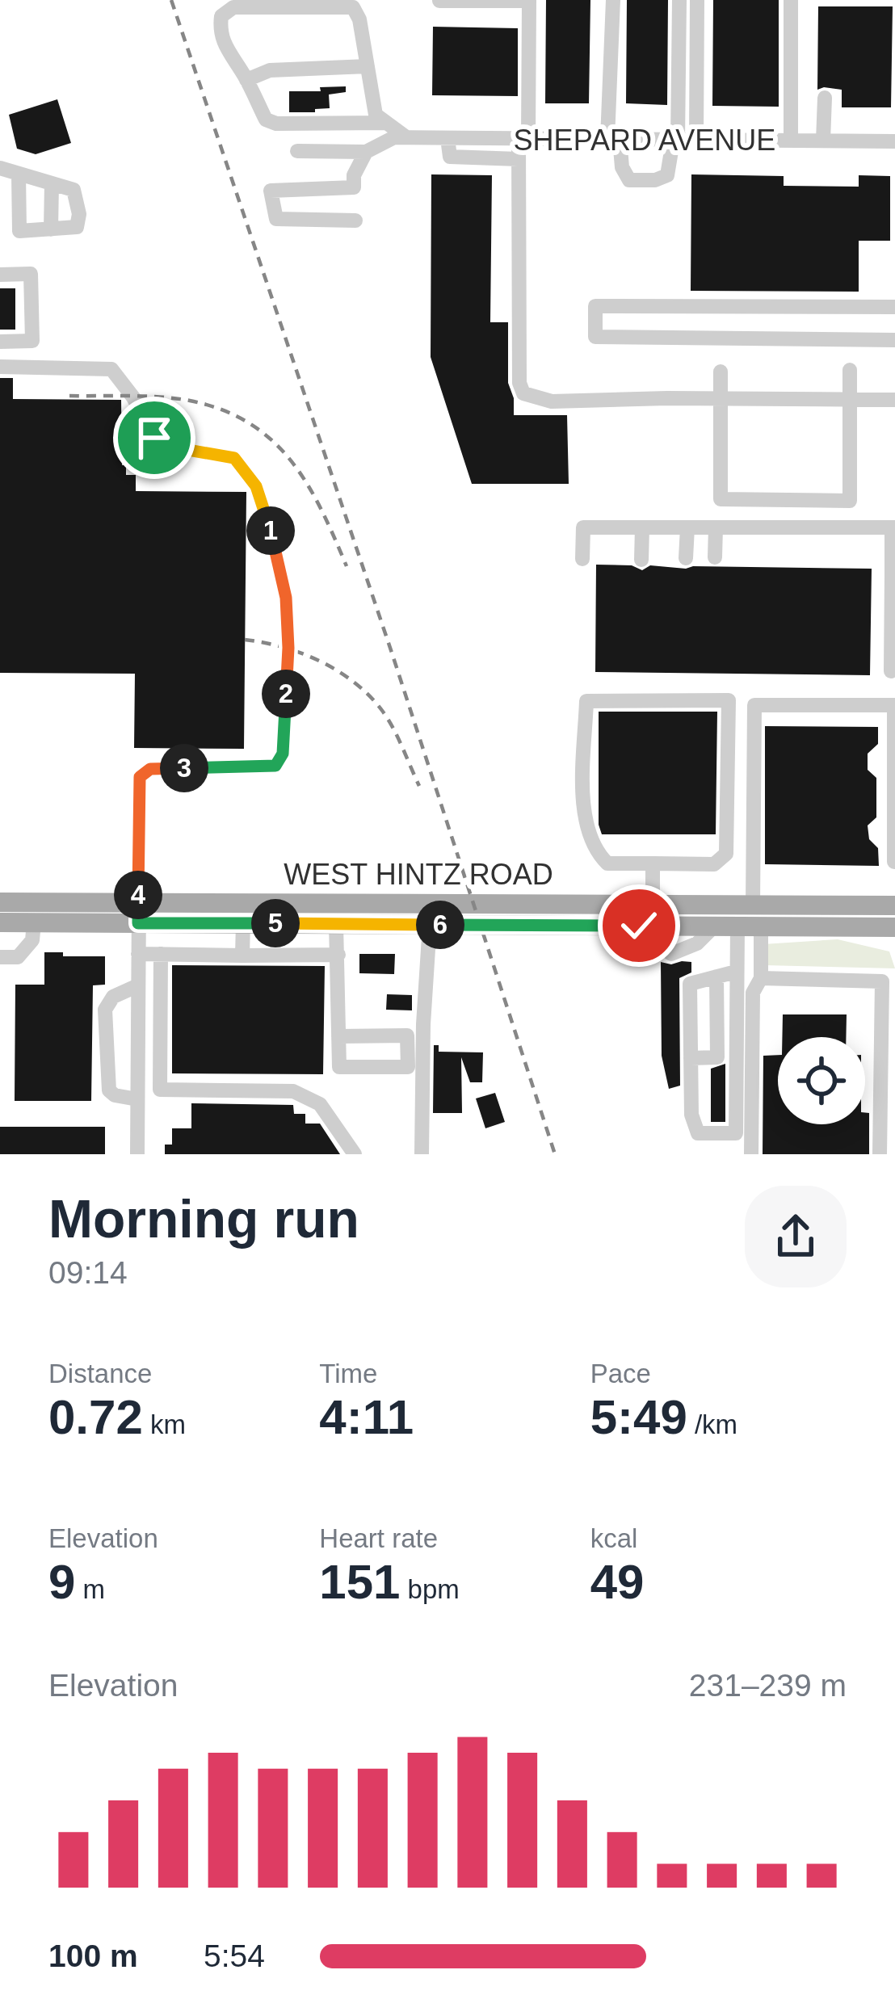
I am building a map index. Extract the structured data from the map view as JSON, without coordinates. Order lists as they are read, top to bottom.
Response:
{
  "streets": {
    "main road": ["WEST HINTZ ROAD"],
    "street": ["SHEPARD AVENUE"]
  },
  "page": {
    "pins": [
      "1",
      "2",
      "3",
      "4",
      "5",
      "6"
    ],
    "heading": ["Morning run", "09:14"],
    "stats": [
      ["Distance", "0.72 km"],
      ["Time", "4:11"],
      ["Pace", "5:49 /km"],
      ["Elevation", "9 m"],
      ["Heart rate", "151 bpm"],
      ["kcal", "49"]
    ],
    "chart": ["Elevation", "231–239 m"],
    "list": [
      {
        "name": "100 m",
        "note": "5:54"
      }
    ]
  }
}
